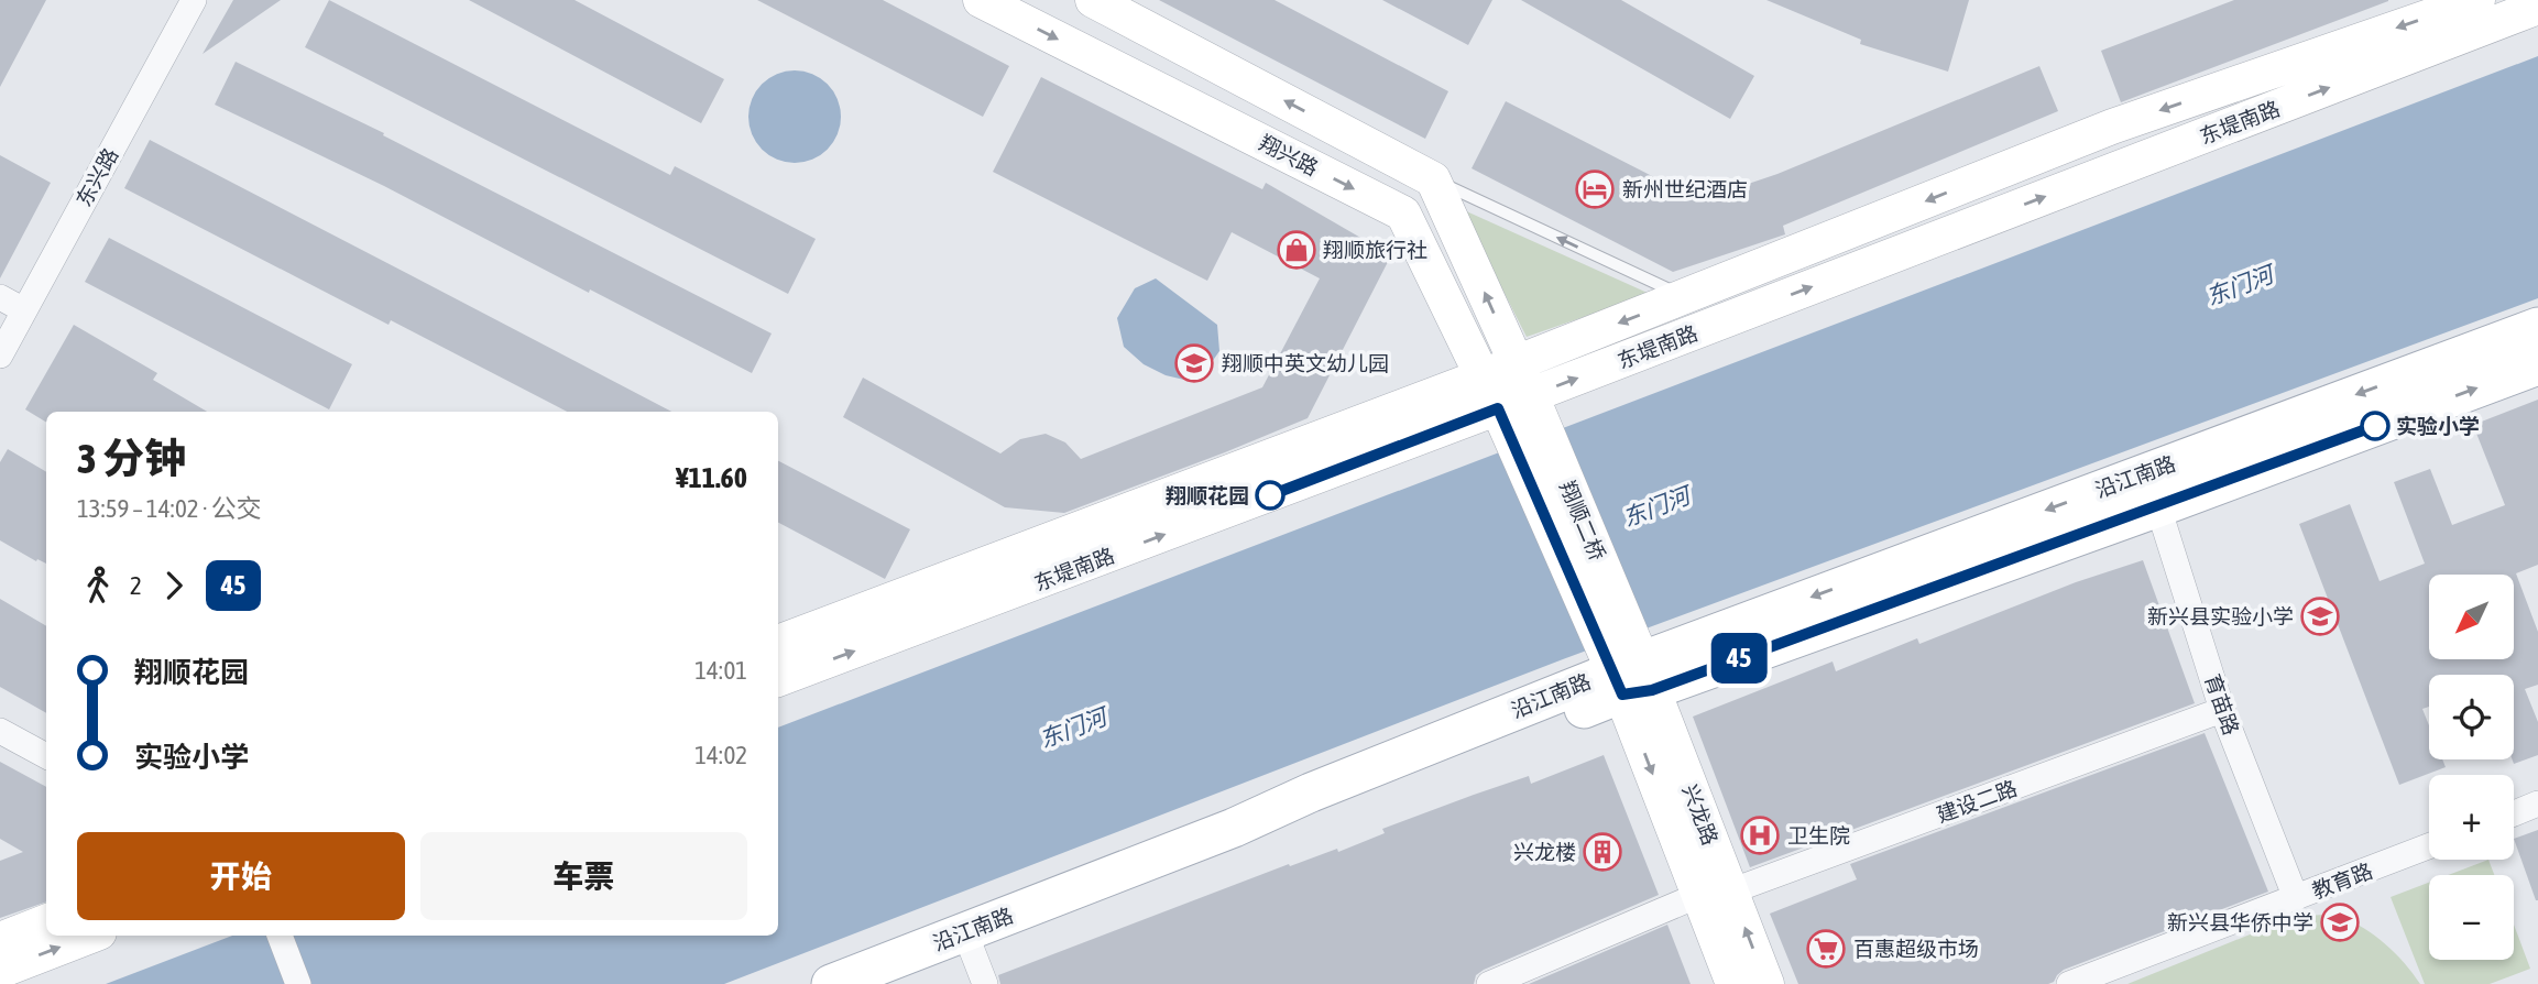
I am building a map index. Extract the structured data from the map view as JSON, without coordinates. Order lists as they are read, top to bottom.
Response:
{
  "streets": {
    "main road": [
      "东堤南路",
      "翔兴路",
      "沿江南路",
      "翔顺二桥",
      "兴龙路"
    ],
    "street": [
      "东兴路",
      "育苗路",
      "建设二路",
      "教育路"
    ]
  },
  "crossings": [
    ["东堤南路", "翔兴路"],
    ["东堤南路", "翔顺二桥"],
    ["翔兴路", "翔顺二桥"],
    ["沿江南路", "翔顺二桥"],
    ["沿江南路", "育苗路"],
    ["沿江南路", "兴龙路"],
    ["翔顺二桥", "兴龙路"],
    ["育苗路", "建设二路"],
    ["育苗路", "教育路"],
    ["建设二路", "兴龙路"]
  ],
  "water": ["东门河"],
  "places": {
    "hotel": ["新州世纪酒店"],
    "shop": ["翔顺旅行社"],
    "school or university": ["翔顺中英文幼儿园", "新兴县实验小学", "新兴县华侨中学"],
    "other": ["实验小学", "翔顺花园"],
    "hospital": ["卫生院"],
    "building": ["兴龙楼"],
    "supermarket": ["百惠超级市场"]
  },
  "lines": ["bus line 45"],
  "north": "bottom left",
  "page": {
    "on_map": "45",
    "heading": ["3 分钟", "13:59 – 14:02 · 公交", "¥11.60"],
    "legs": ["2", "45"],
    "map_buttons": ["+", "−"],
    "list": [
      {
        "name": "翔顺花园",
        "value": "14:01"
      },
      {
        "name": "实验小学",
        "value": "14:02"
      }
    ],
    "buttons": ["开始", "车票"]
  }
}
